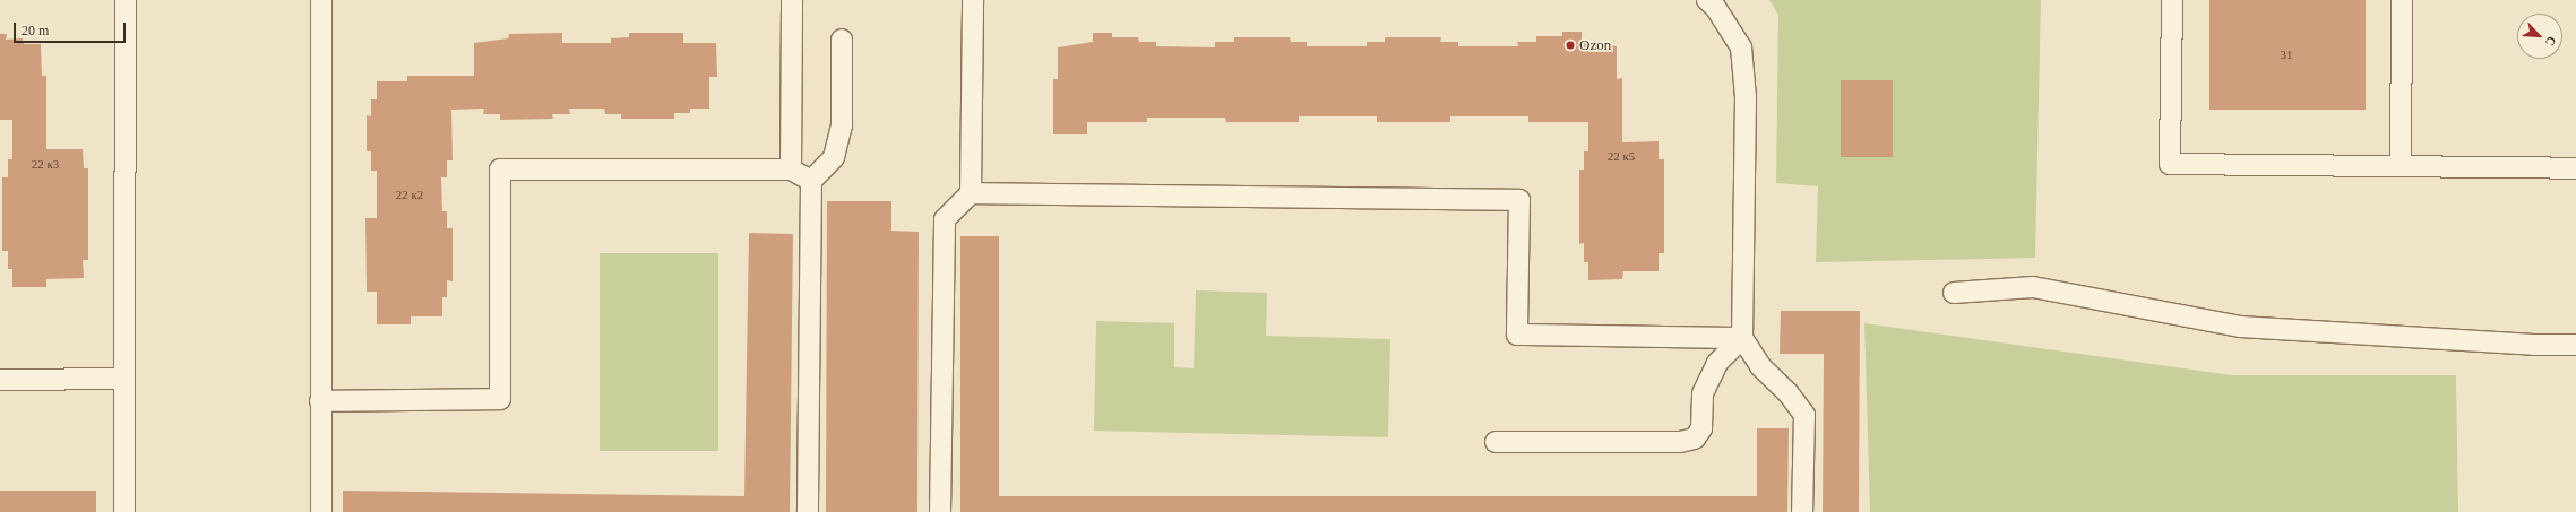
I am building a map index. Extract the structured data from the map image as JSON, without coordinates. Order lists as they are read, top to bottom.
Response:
{
  "places": ["Ozon"],
  "house_numbers": [
    "31",
    "22 к5",
    "22 к3",
    "22 к2"
  ],
  "scale_bar": "20 m",
  "north": "bottom right"
}
